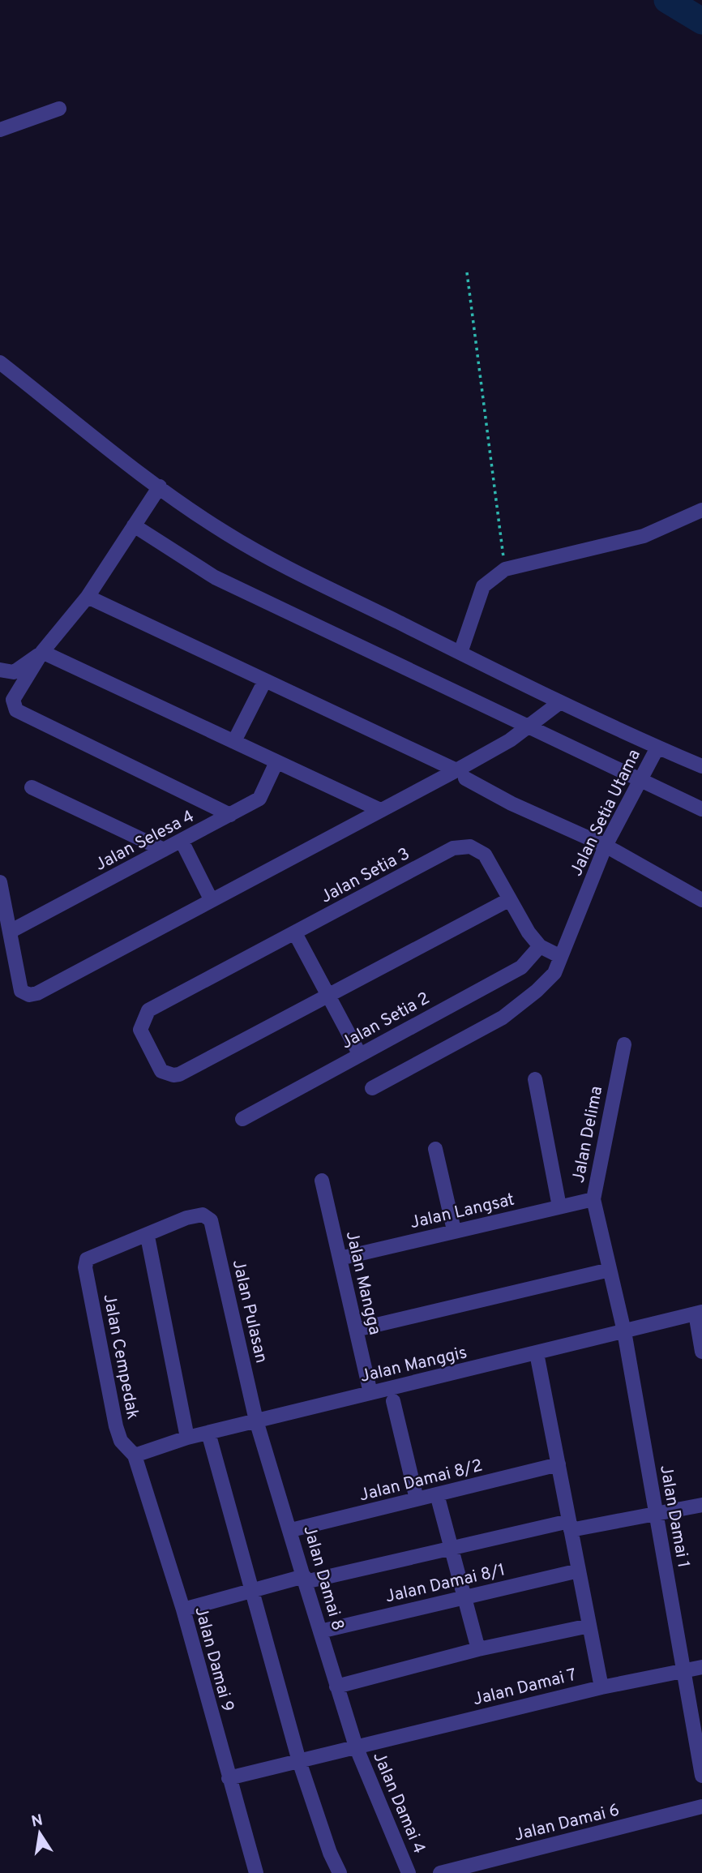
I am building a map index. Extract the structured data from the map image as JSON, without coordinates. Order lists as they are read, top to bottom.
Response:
{
  "streets": {
    "street": [
      "Jalan Setia Utama",
      "Jalan Selesa 4",
      "Jalan Setia 3",
      "Jalan Setia 2",
      "Jalan Delima",
      "Jalan Langsat",
      "Jalan Mangga",
      "Jalan Pulasan",
      "Jalan Cempedak",
      "Jalan Manggis",
      "Jalan Damai 8/2",
      "Jalan Damai 1",
      "Jalan Damai 8",
      "Jalan Damai 8/1",
      "Jalan Damai 9",
      "Jalan Damai 7",
      "Jalan Damai 4",
      "Jalan Damai 6"
    ]
  },
  "crossings": [
    ["Jalan Setia 3", "Jalan Setia 2"],
    ["Jalan Delima", "Jalan Langsat"],
    ["Jalan Delima", "Jalan Manggis"],
    ["Jalan Delima", "Jalan Damai 1"],
    ["Jalan Langsat", "Jalan Mangga"],
    ["Jalan Mangga", "Jalan Manggis"],
    ["Jalan Pulasan", "Jalan Cempedak"],
    ["Jalan Pulasan", "Jalan Manggis"],
    ["Jalan Pulasan", "Jalan Damai 8"],
    ["Jalan Cempedak", "Jalan Manggis"],
    ["Jalan Cempedak", "Jalan Damai 9"],
    ["Jalan Manggis", "Jalan Damai 1"],
    ["Jalan Manggis", "Jalan Damai 8"],
    ["Jalan Manggis", "Jalan Damai 9"],
    ["Jalan Damai 8/2", "Jalan Damai 8"],
    ["Jalan Damai 1", "Jalan Damai 7"],
    ["Jalan Damai 8", "Jalan Damai 8/1"],
    ["Jalan Damai 8", "Jalan Damai 7"],
    ["Jalan Damai 8", "Jalan Damai 4"],
    ["Jalan Damai 9", "Jalan Damai 7"],
    ["Jalan Damai 7", "Jalan Damai 4"]
  ],
  "north": "top"
}
